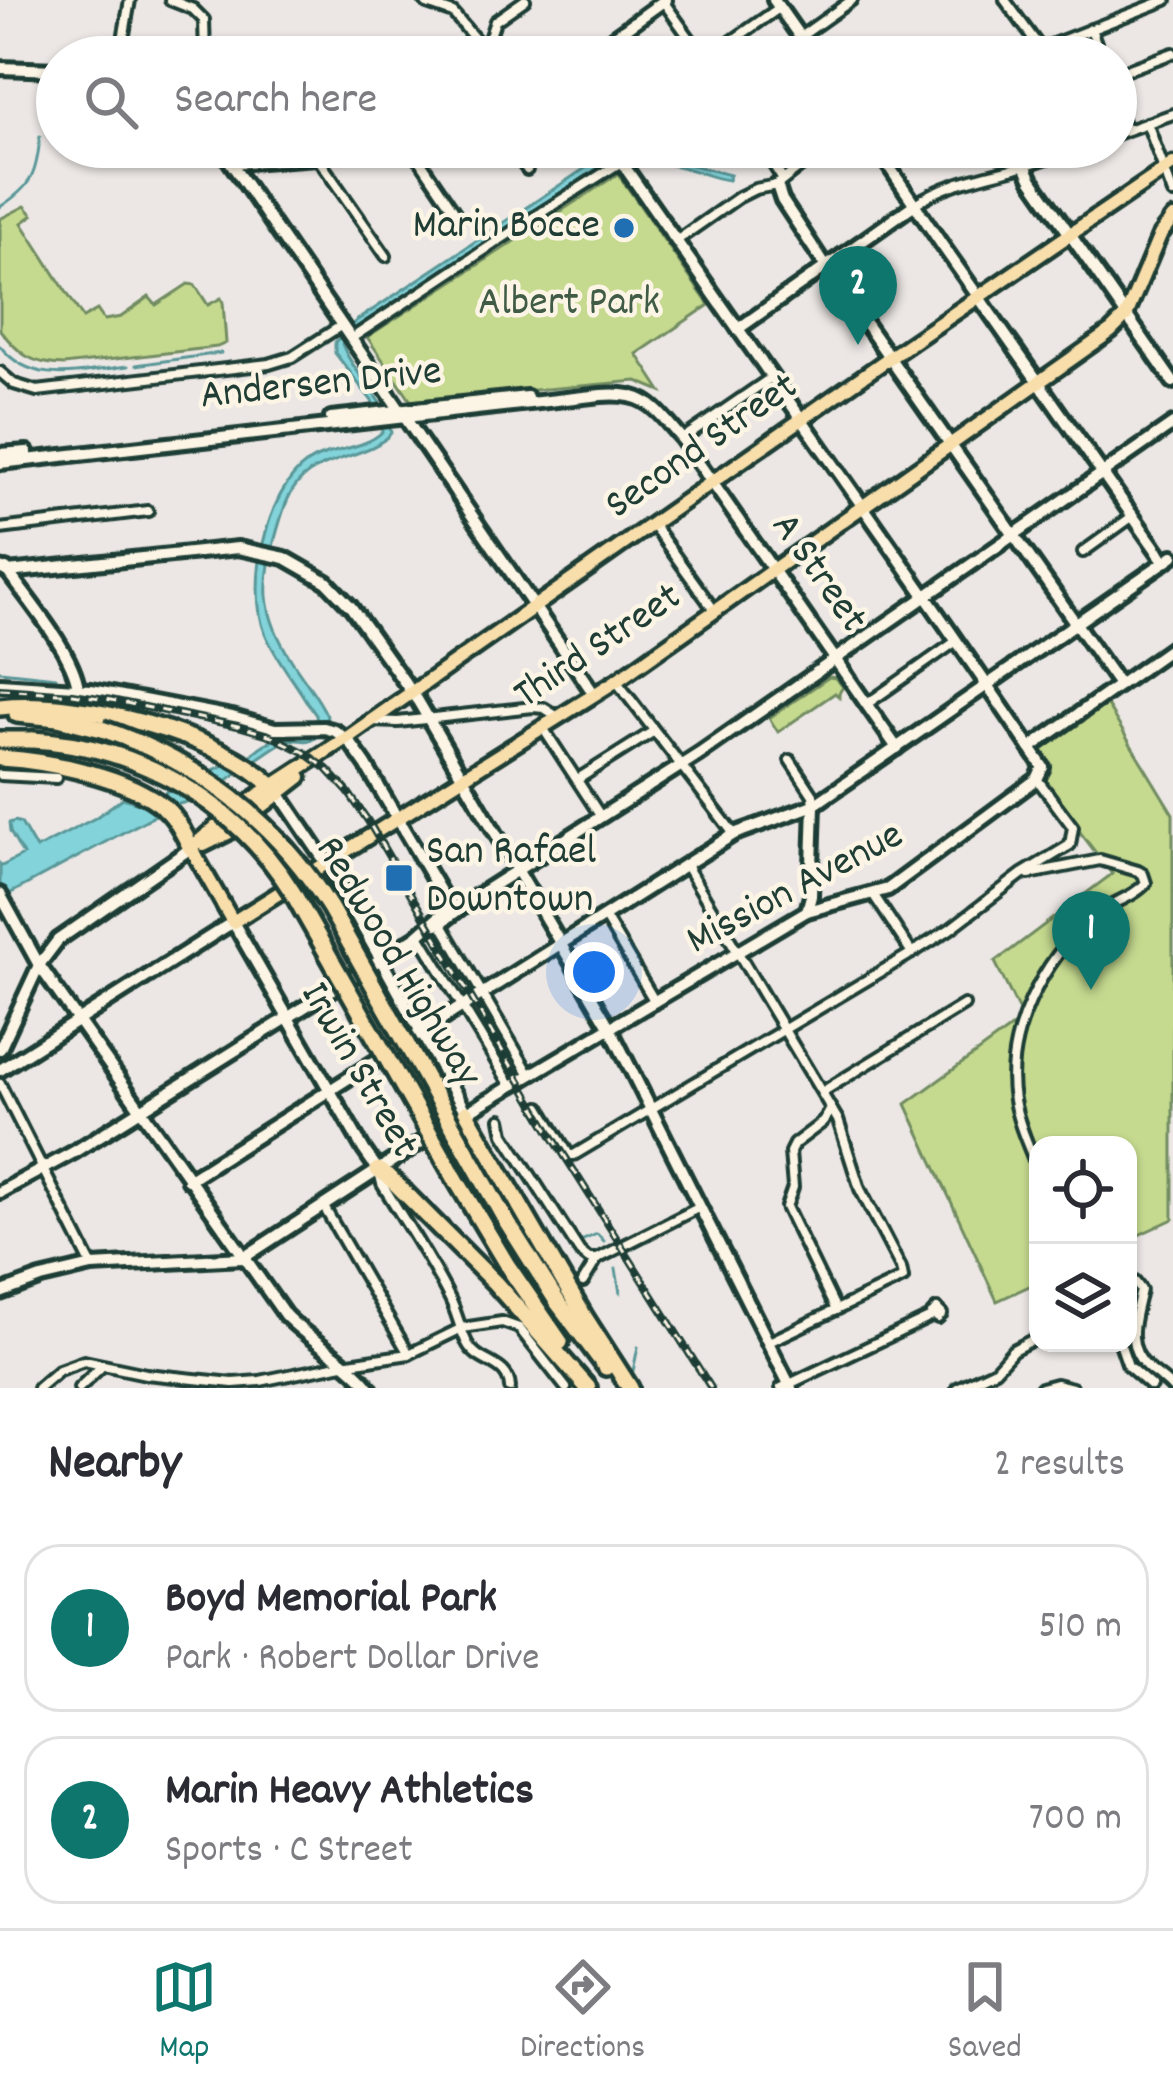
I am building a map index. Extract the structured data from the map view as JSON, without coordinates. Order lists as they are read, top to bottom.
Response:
{
  "streets": {
    "highway": ["Redwood Highway"],
    "main road": ["Second Street", "Third Street", "Irwin Street"],
    "street": ["Andersen Drive", "A Street", "Mission Avenue"]
  },
  "crossings": [
    ["Andersen Drive", "A Street"],
    ["Second Street", "A Street"],
    ["Second Street", "Irwin Street"],
    ["A Street", "Third Street"],
    ["Third Street", "Irwin Street"],
    ["Mission Avenue", "Irwin Street"]
  ],
  "parks": ["Albert Park"],
  "places": {
    "other": ["Marin Bocce"],
    "transit": ["San Rafael Downtown"]
  },
  "page": {
    "search": "Search here",
    "pins": ["2", "1"],
    "heading": ["Nearby", "2 results"],
    "list": [
      {
        "mark": "1",
        "name": "Boyd Memorial Park",
        "note": "Park · Robert Dollar Drive",
        "value": "510 m"
      },
      {
        "mark": "2",
        "name": "Marin Heavy Athletics",
        "note": "Sports · C Street",
        "value": "700 m"
      }
    ],
    "nav": ["Map", "Directions", "Saved"]
  }
}
